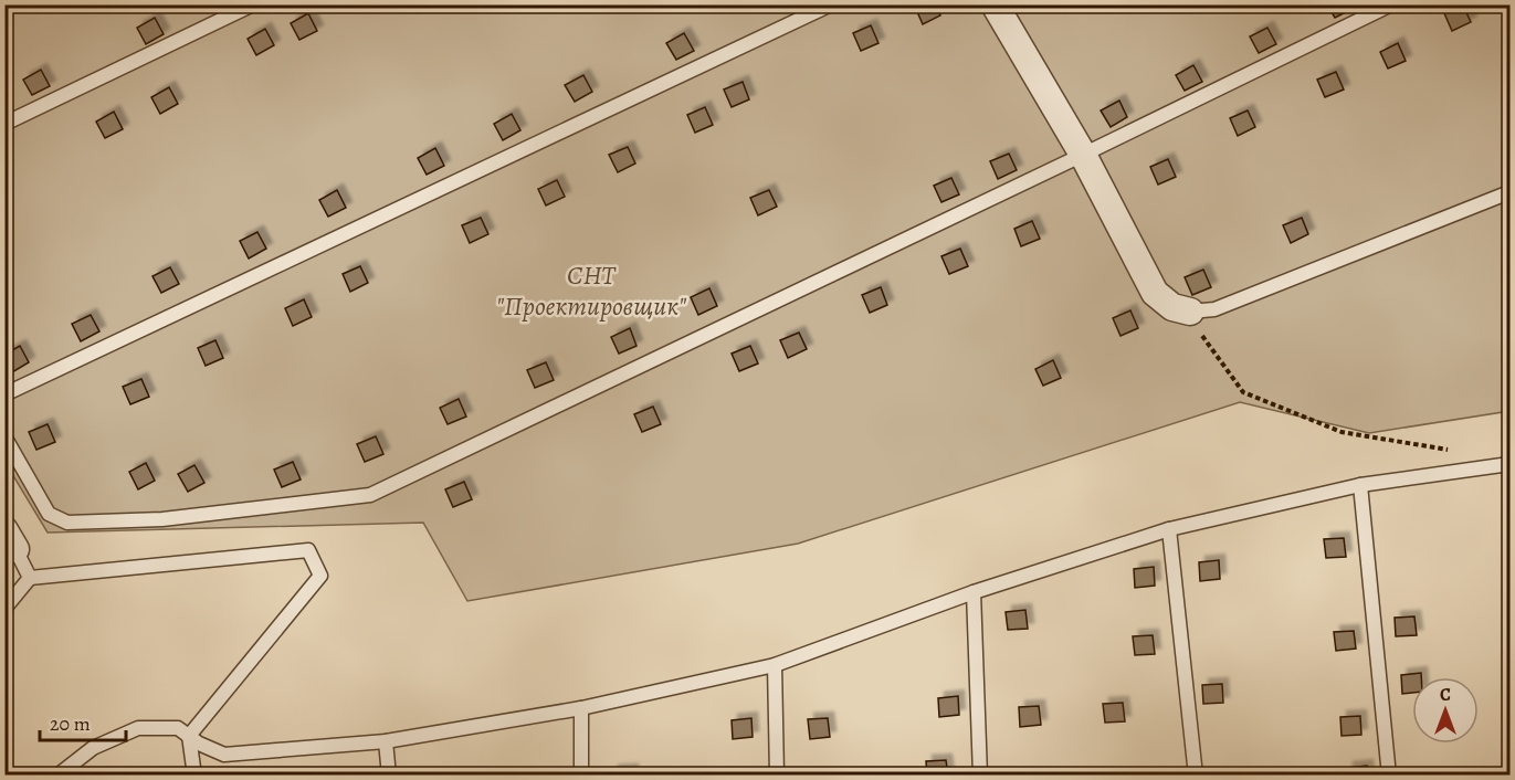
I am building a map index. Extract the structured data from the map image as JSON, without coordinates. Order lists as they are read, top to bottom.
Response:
{
  "parks": ["СНТ \"Проектировщик\""],
  "scale_bar": "20 m",
  "north": "top"
}
